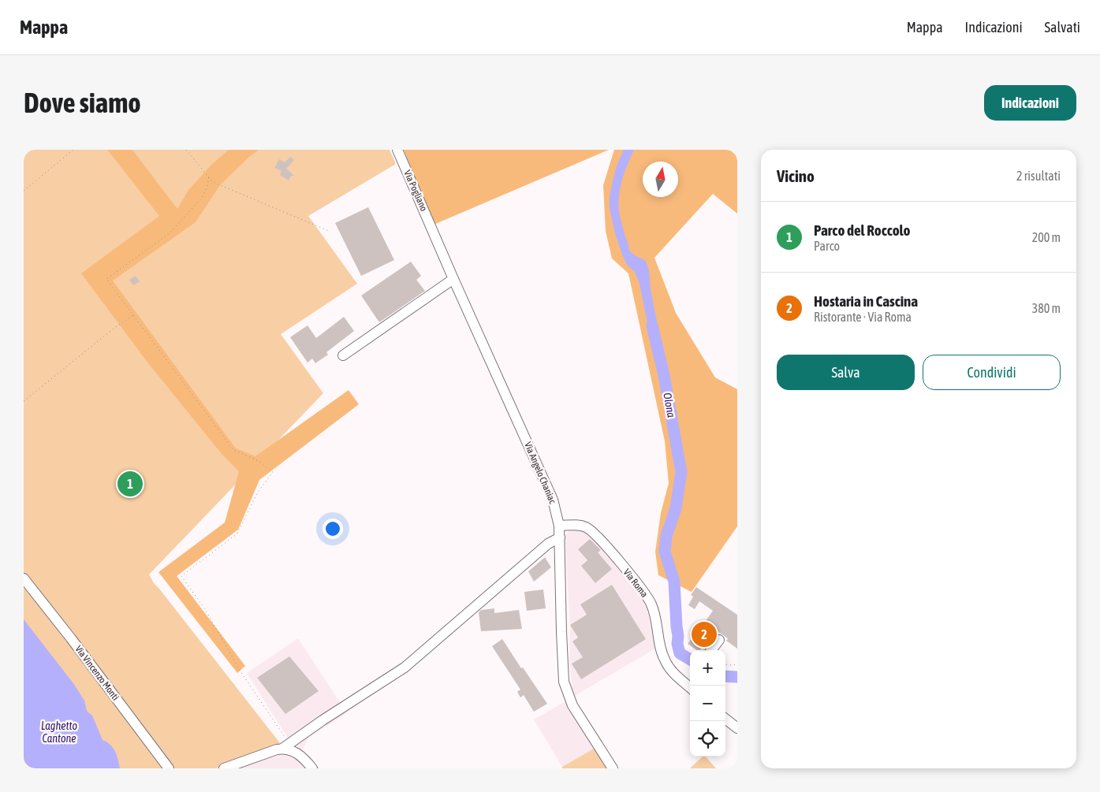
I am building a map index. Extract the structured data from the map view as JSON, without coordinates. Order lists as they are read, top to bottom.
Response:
{
  "streets": {
    "street": [
      "Via Pogliano",
      "Via Angelo Chaniac",
      "Via Roma",
      "Via Vincenzo Monti"
    ]
  },
  "crossings": [
    ["Via Pogliano", "Via Angelo Chaniac"],
    ["Via Angelo Chaniac", "Via Roma"]
  ],
  "water": ["Olona", "Laghetto Cantone"],
  "north": "top",
  "page": {
    "header": "Mappa",
    "nav": ["Mappa", "Indicazioni", "Salvati"],
    "buttons": [
      "Indicazioni",
      ["Salva", "Condividi"]
    ],
    "title": "Dove siamo",
    "heading": ["Vicino", "2 risultati"],
    "list": [
      {
        "mark": "1",
        "name": "Parco del Roccolo",
        "note": "Parco",
        "value": "200 m"
      },
      {
        "mark": "2",
        "name": "Hostaria in Cascina",
        "note": "Ristorante · Via Roma",
        "value": "380 m"
      }
    ],
    "pins": ["1", "2"],
    "map_buttons": ["+", "−"]
  }
}
